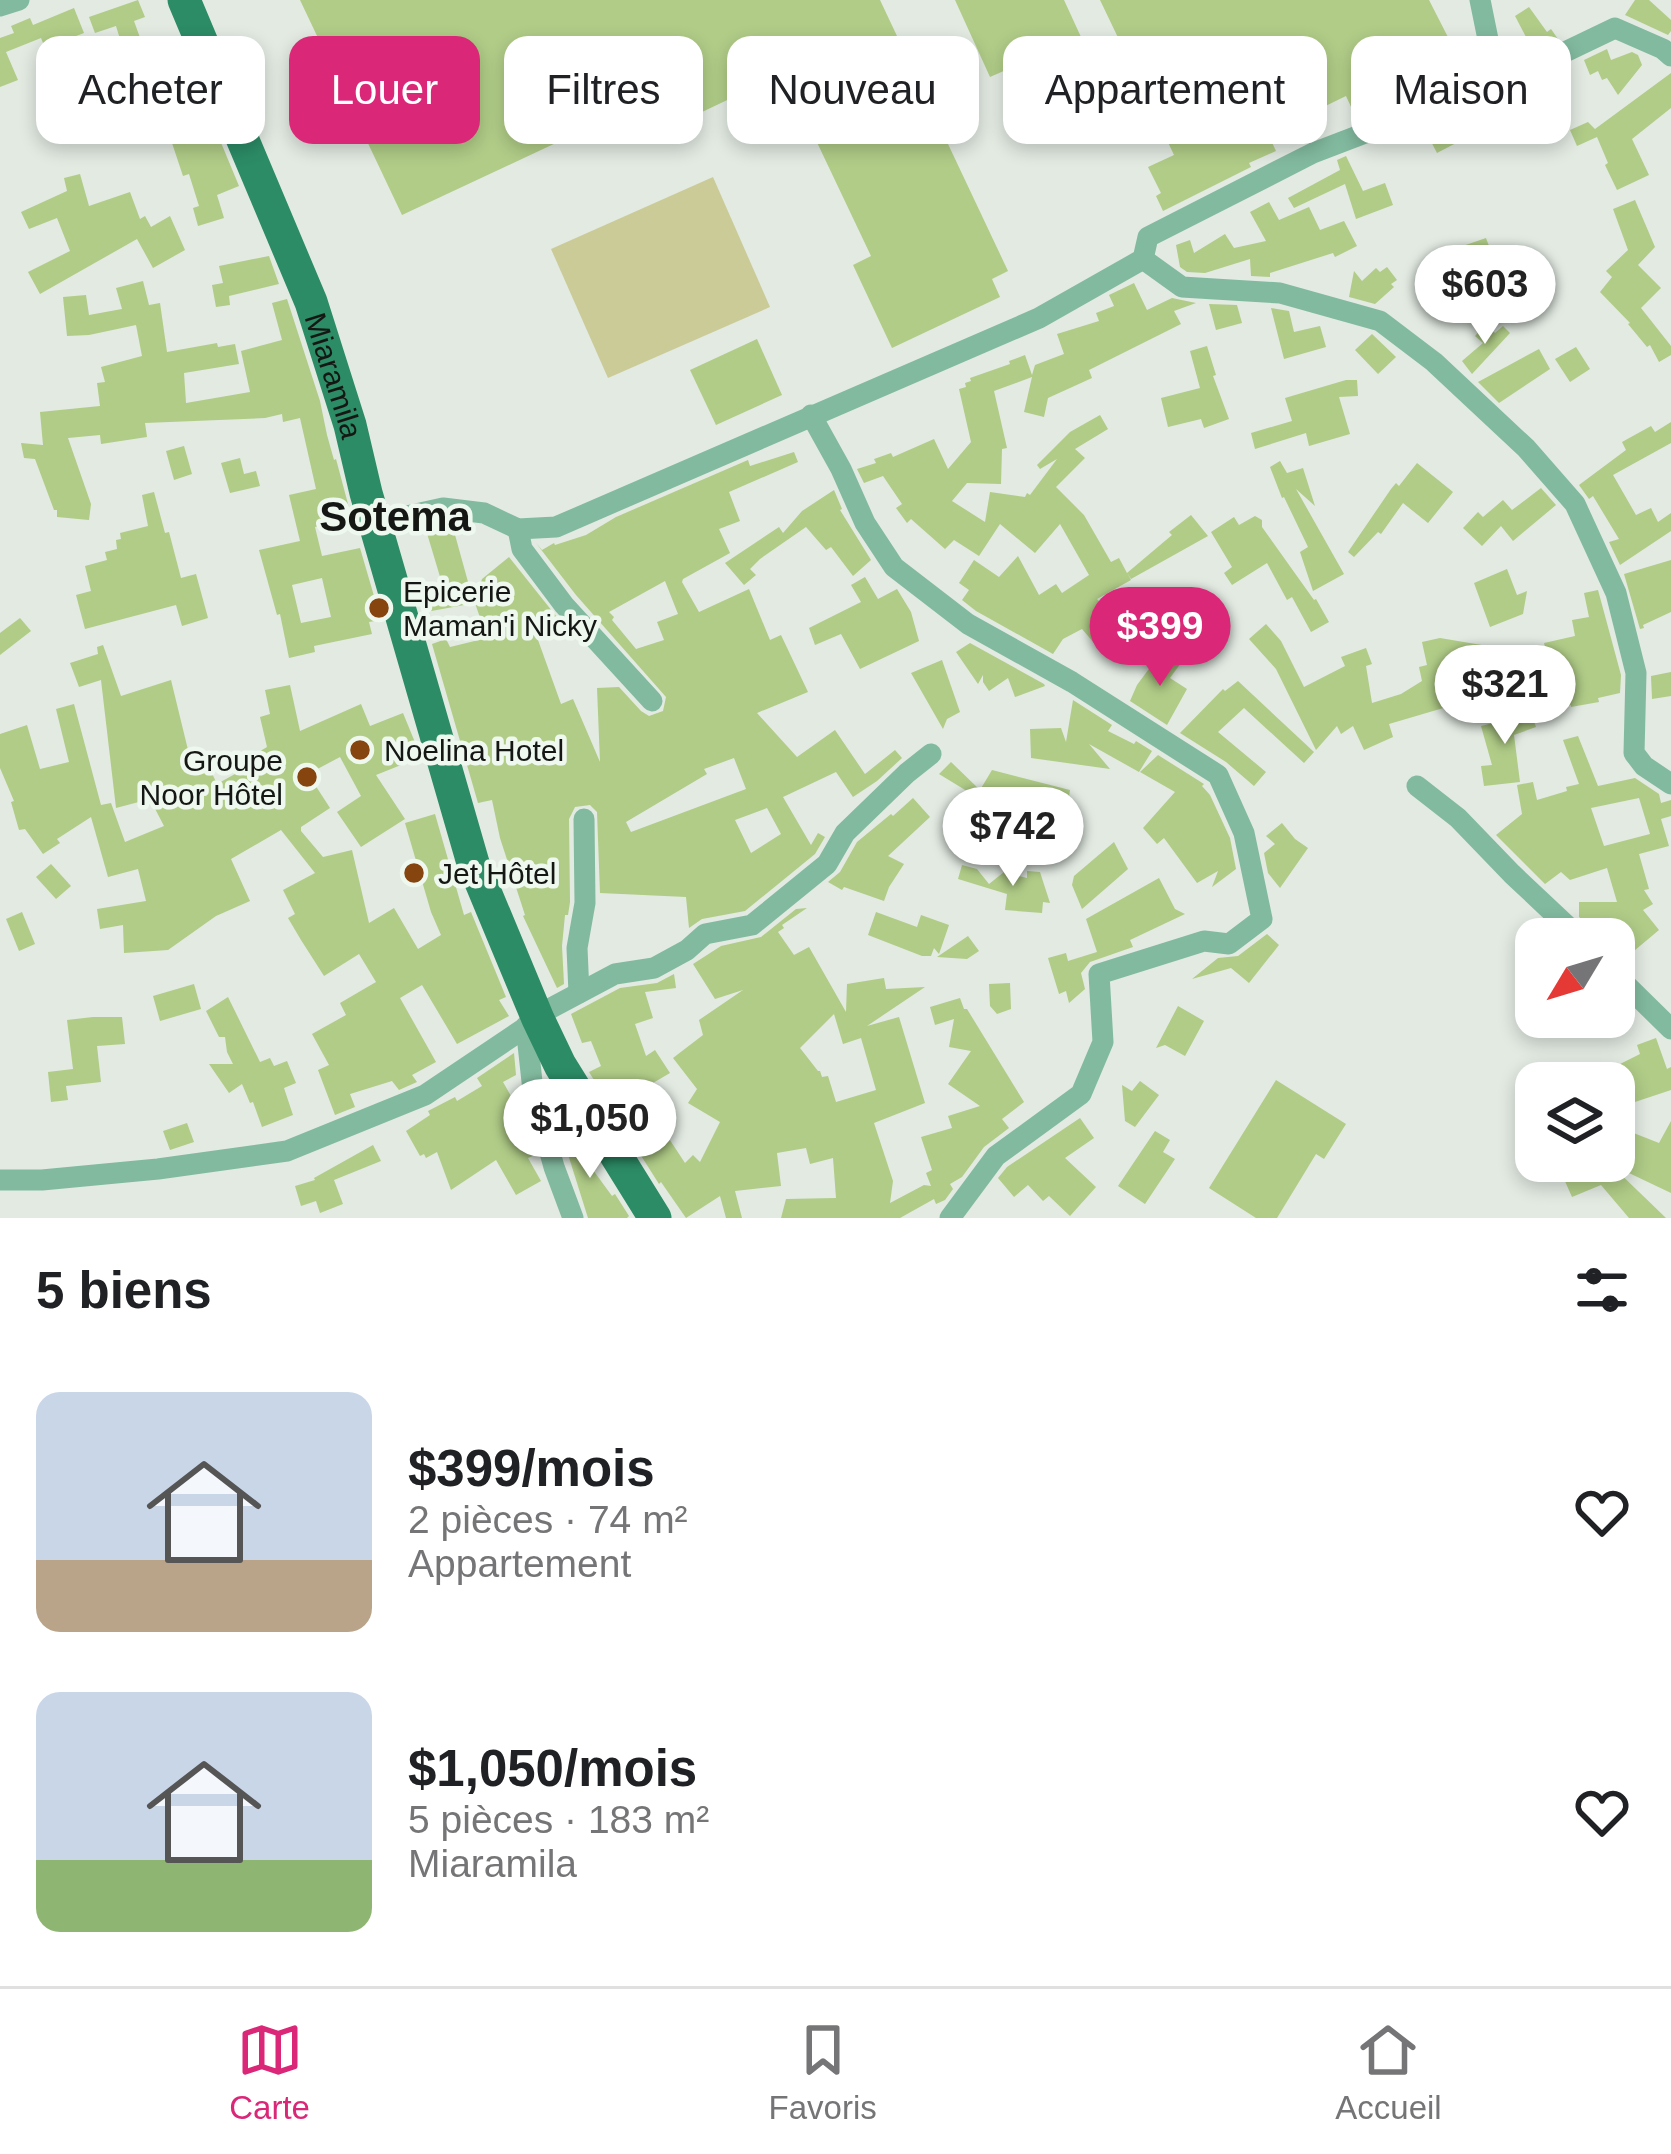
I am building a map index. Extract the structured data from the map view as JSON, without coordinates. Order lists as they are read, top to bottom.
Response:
{
  "streets": {
    "main road": ["Miaramila"]
  },
  "districts": ["Sotema"],
  "places": [
    "Epicerie Maman'i Nicky",
    "Noelina Hotel",
    "Groupe Noor Hôtel",
    "Jet Hôtel"
  ],
  "north": "bottom left",
  "page": {
    "chip": [
      "Acheter",
      "Louer",
      "Filtres",
      "Nouveau",
      "Appartement",
      "Maison"
    ],
    "price": [
      "$603",
      "$399",
      "$321",
      "$742",
      "$1,050"
    ],
    "heading": "5 biens",
    "list": [
      {
        "name": "$399/mois",
        "note": "2 pièces · 74 m² · Appartement"
      },
      {
        "name": "$1,050/mois",
        "note": "5 pièces · 183 m² · Miaramila"
      }
    ],
    "tabs": ["Carte", "Favoris", "Accueil"]
  }
}
